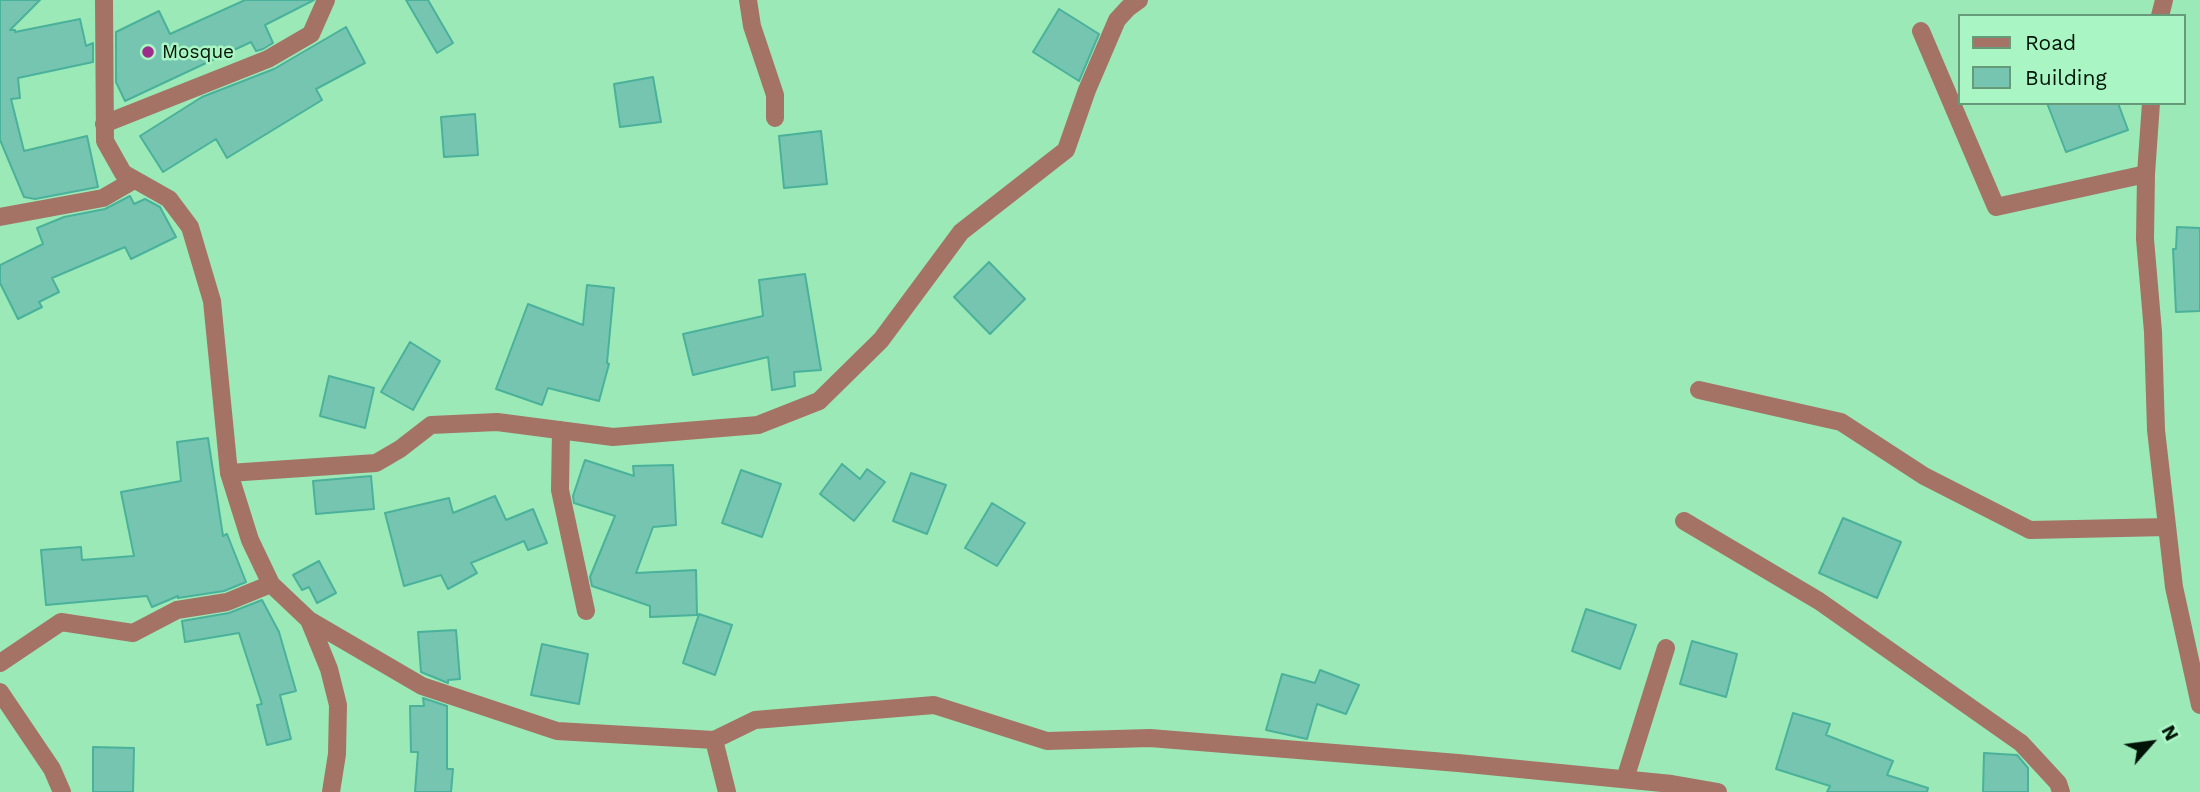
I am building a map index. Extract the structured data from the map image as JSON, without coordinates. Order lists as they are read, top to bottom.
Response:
{
  "places": ["Mosque"],
  "legend": ["Road", "Building"],
  "north": "top right"
}
